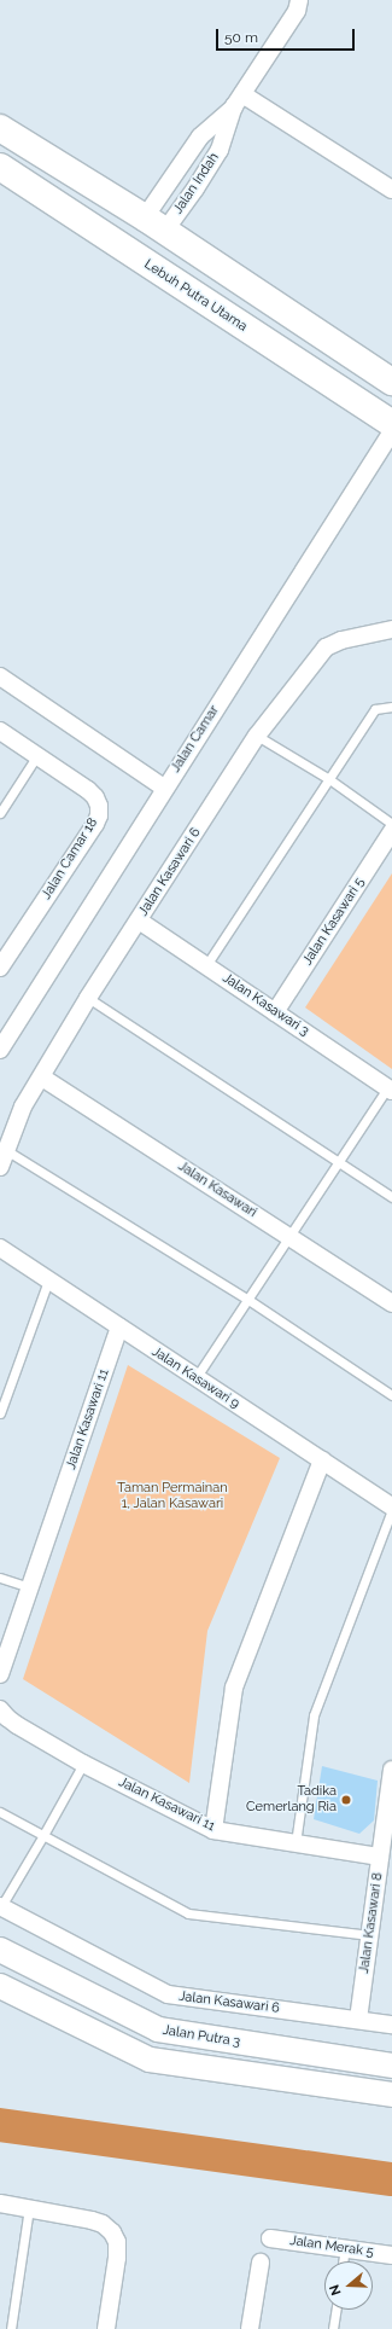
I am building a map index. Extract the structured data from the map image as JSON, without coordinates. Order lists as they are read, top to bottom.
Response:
{
  "streets": {
    "main road": ["Lebuh Putra Utama"],
    "street": [
      "Jalan Indah",
      "Jalan Camar",
      "Jalan Camar 18",
      "Jalan Kasawari 6",
      "Jalan Kasawari 5",
      "Jalan Kasawari 3",
      "Jalan Kasawari",
      "Jalan Kasawari 9",
      "Jalan Kasawari 11",
      "Jalan Kasawari 8",
      "Jalan Putra 3",
      "Jalan Merak 5"
    ]
  },
  "crossings": [
    ["Jalan Kasawari 6", "Jalan Kasawari 3"],
    ["Jalan Kasawari 6", "Jalan Kasawari"],
    ["Jalan Kasawari 6", "Jalan Kasawari 8"],
    ["Jalan Kasawari 5", "Jalan Kasawari 3"],
    ["Jalan Kasawari 9", "Jalan Kasawari 11"],
    ["Jalan Kasawari 11", "Jalan Kasawari 8"]
  ],
  "parks": ["Taman Permainan 1, Jalan Kasawari"],
  "places": ["Tadika Cemerlang Ria"],
  "scale_bar": "50 m",
  "north": "left"
}
